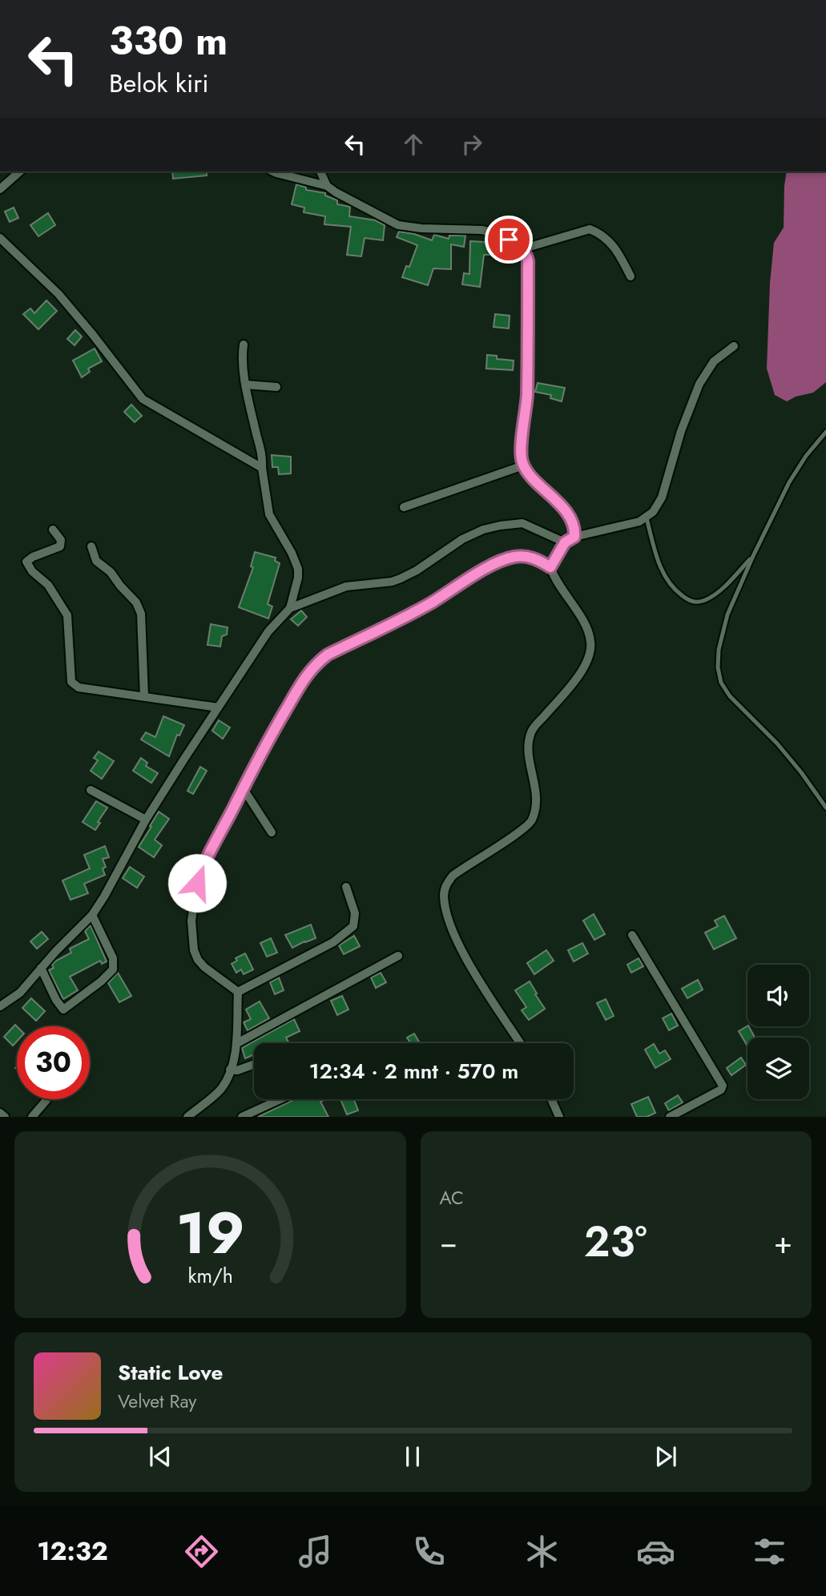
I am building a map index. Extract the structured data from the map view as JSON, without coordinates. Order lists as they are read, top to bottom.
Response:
{
  "page": {
    "turn": ["330 m", "Belok kiri"],
    "limit": "30",
    "trip": "12:34 · 2 mnt · 570 m",
    "tile": "AC",
    "heat": ["−", "23°", "+"],
    "song": ["Static Love", "Velvet Ray"],
    "tabs": "12:32",
    "gauge": ["19", "km/h"]
  }
}
